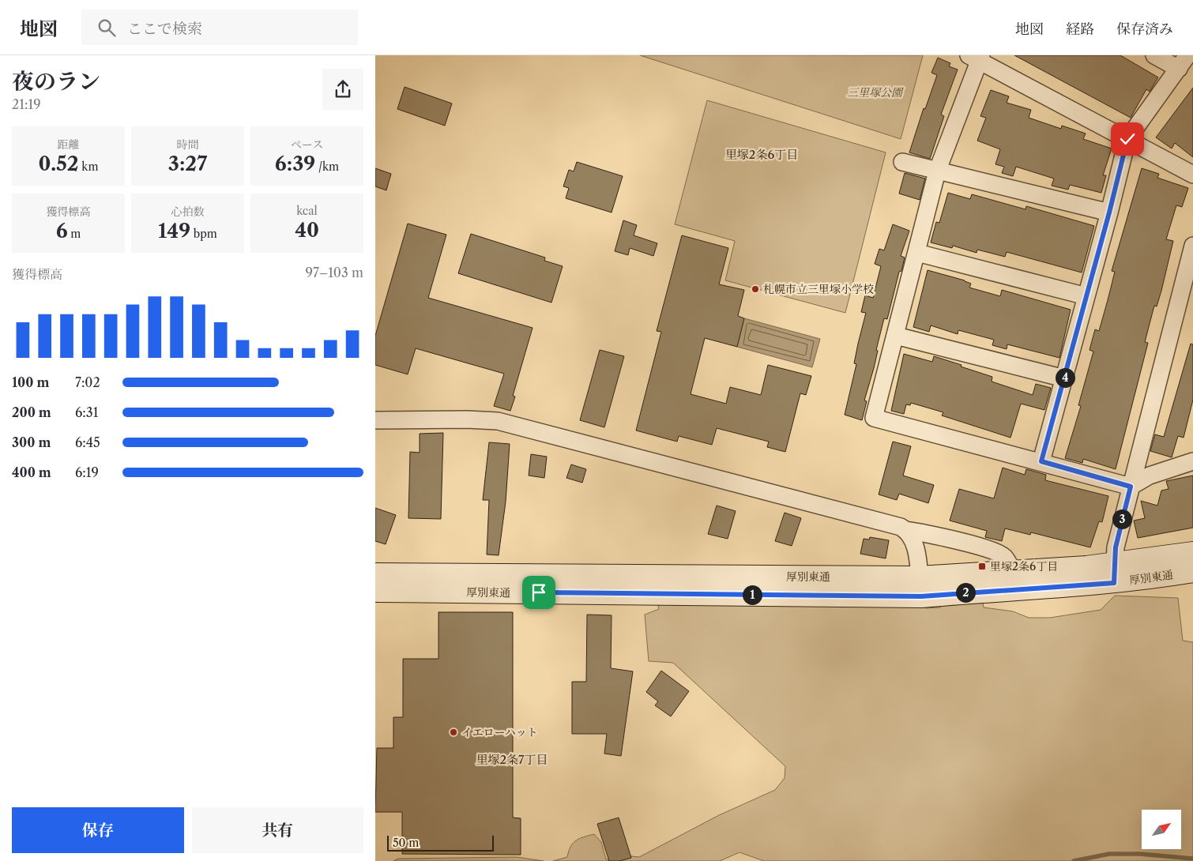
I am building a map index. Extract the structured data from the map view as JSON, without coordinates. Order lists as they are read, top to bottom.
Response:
{
  "streets": {
    "street": ["厚別東通"]
  },
  "districts": ["里塚2条6丁目", "里塚2条7丁目"],
  "parks": ["三里塚公園"],
  "places": {
    "other": ["札幌市立三里塚小学校", "イエローハット"],
    "transit": ["里塚2条6丁目"]
  },
  "scale_bar": "50 m",
  "north": "top right",
  "page": {
    "header": "地図",
    "search": "ここで検索",
    "nav": ["地図", "経路", "保存済み"],
    "heading": ["夜のラン", "21:19"],
    "stats": [
      ["距離", "0.52 km"],
      ["時間", "3:27"],
      ["ペース", "6:39 /km"],
      ["獲得標高", "6 m"],
      ["心拍数", "149 bpm"],
      ["kcal", "40"]
    ],
    "chart": ["獲得標高", "97–103 m"],
    "list": [
      {
        "name": "100 m",
        "note": "7:02"
      },
      {
        "name": "200 m",
        "note": "6:31"
      },
      {
        "name": "300 m",
        "note": "6:45"
      },
      {
        "name": "400 m",
        "note": "6:19"
      }
    ],
    "pins": [
      "4",
      "3",
      "2",
      "1"
    ],
    "buttons": ["保存", "共有"],
    "scale": "50 m"
  }
}
